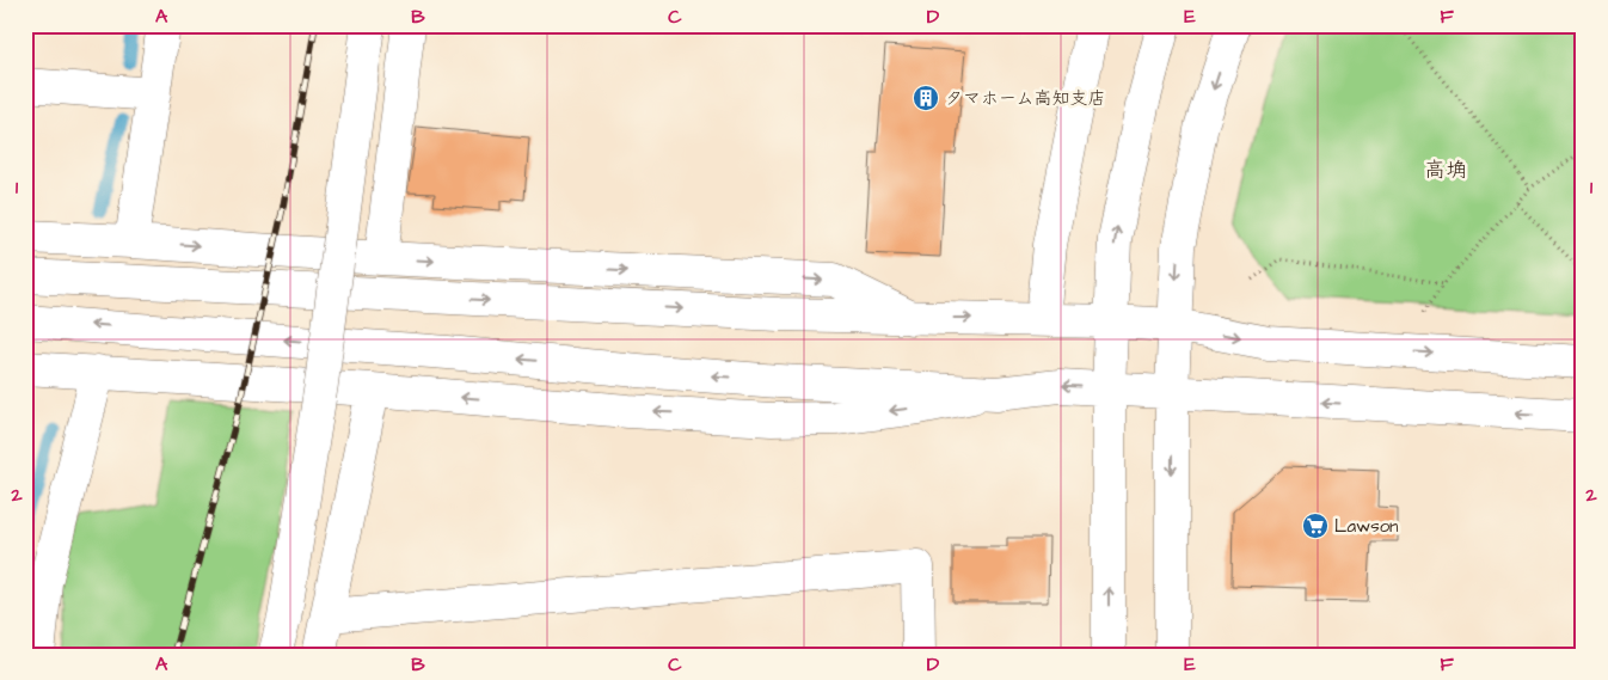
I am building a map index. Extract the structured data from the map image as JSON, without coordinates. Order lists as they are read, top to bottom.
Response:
{
  "districts": ["高埆"],
  "places": {
    "building": ["タマホーム高知支店"],
    "supermarket": ["Lawson"]
  },
  "grid": {
    "columns": [
      "A",
      "B",
      "C",
      "D",
      "E",
      "F"
    ],
    "rows": ["1", "2"]
  }
}
